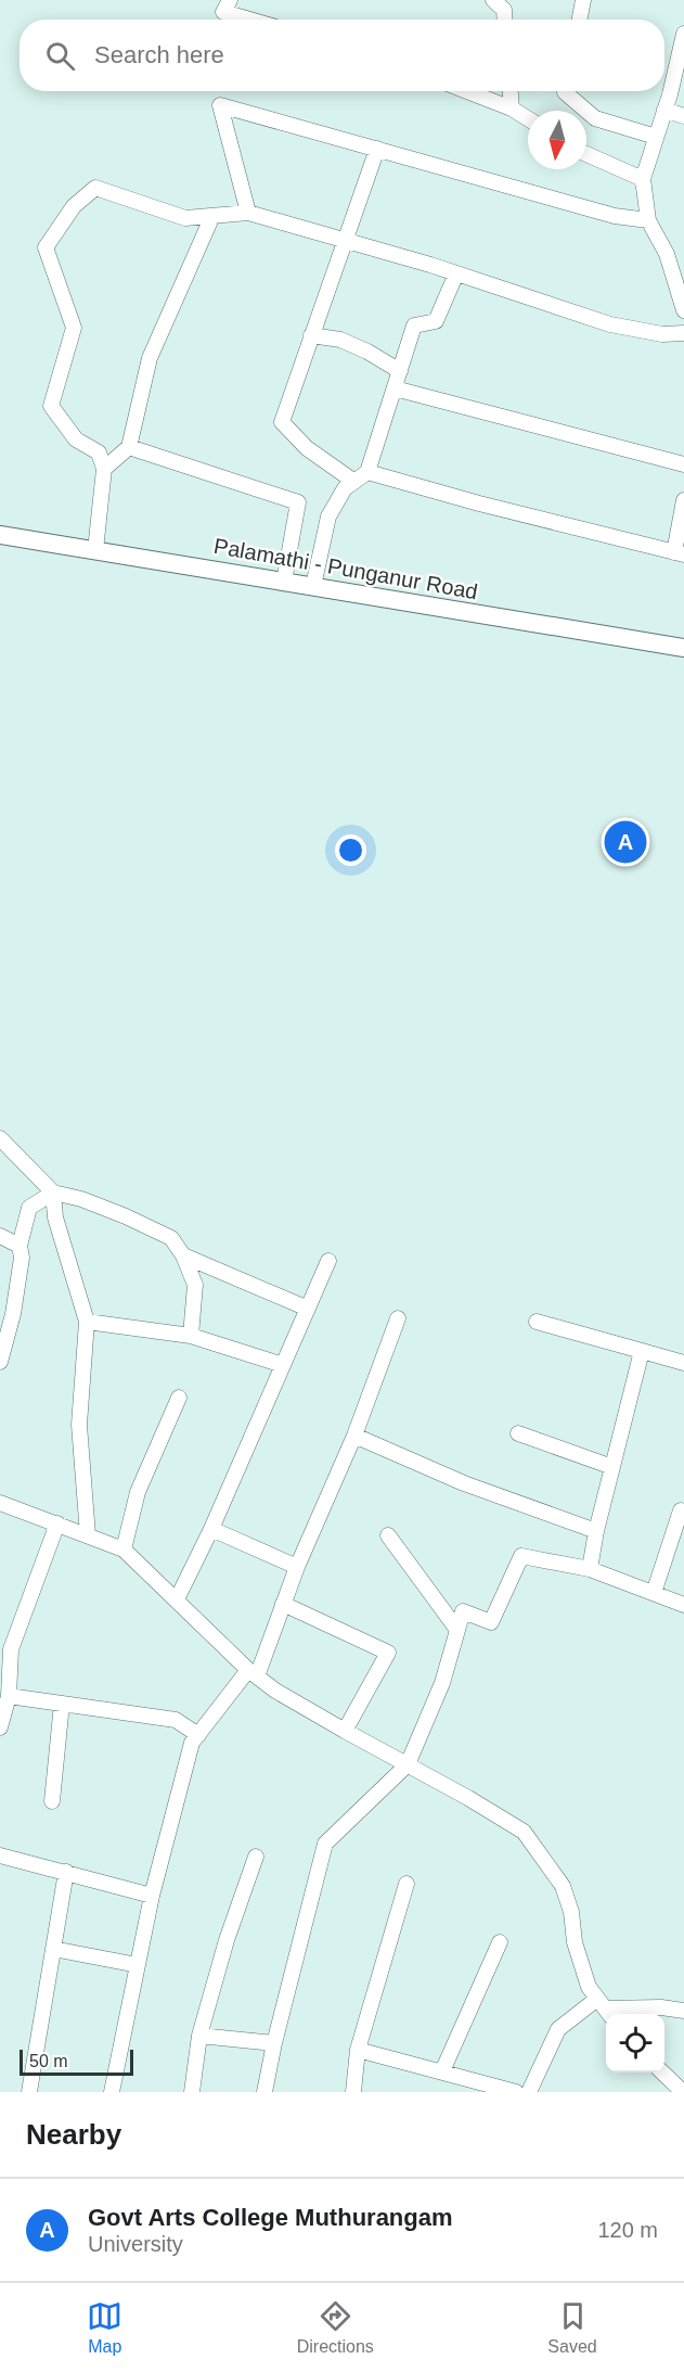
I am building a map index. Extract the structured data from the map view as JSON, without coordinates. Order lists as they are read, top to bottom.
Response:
{
  "streets": {
    "street": ["Palamathi - Punganur Road"]
  },
  "scale_bar": "50 m",
  "north": "bottom",
  "page": {
    "search": "Search here",
    "pins": "A",
    "scale": "50 m",
    "heading": "Nearby",
    "list": [
      {
        "mark": "A",
        "name": "Govt Arts College Muthurangam",
        "note": "University",
        "value": "120 m"
      }
    ],
    "nav": ["Map", "Directions", "Saved"]
  }
}
